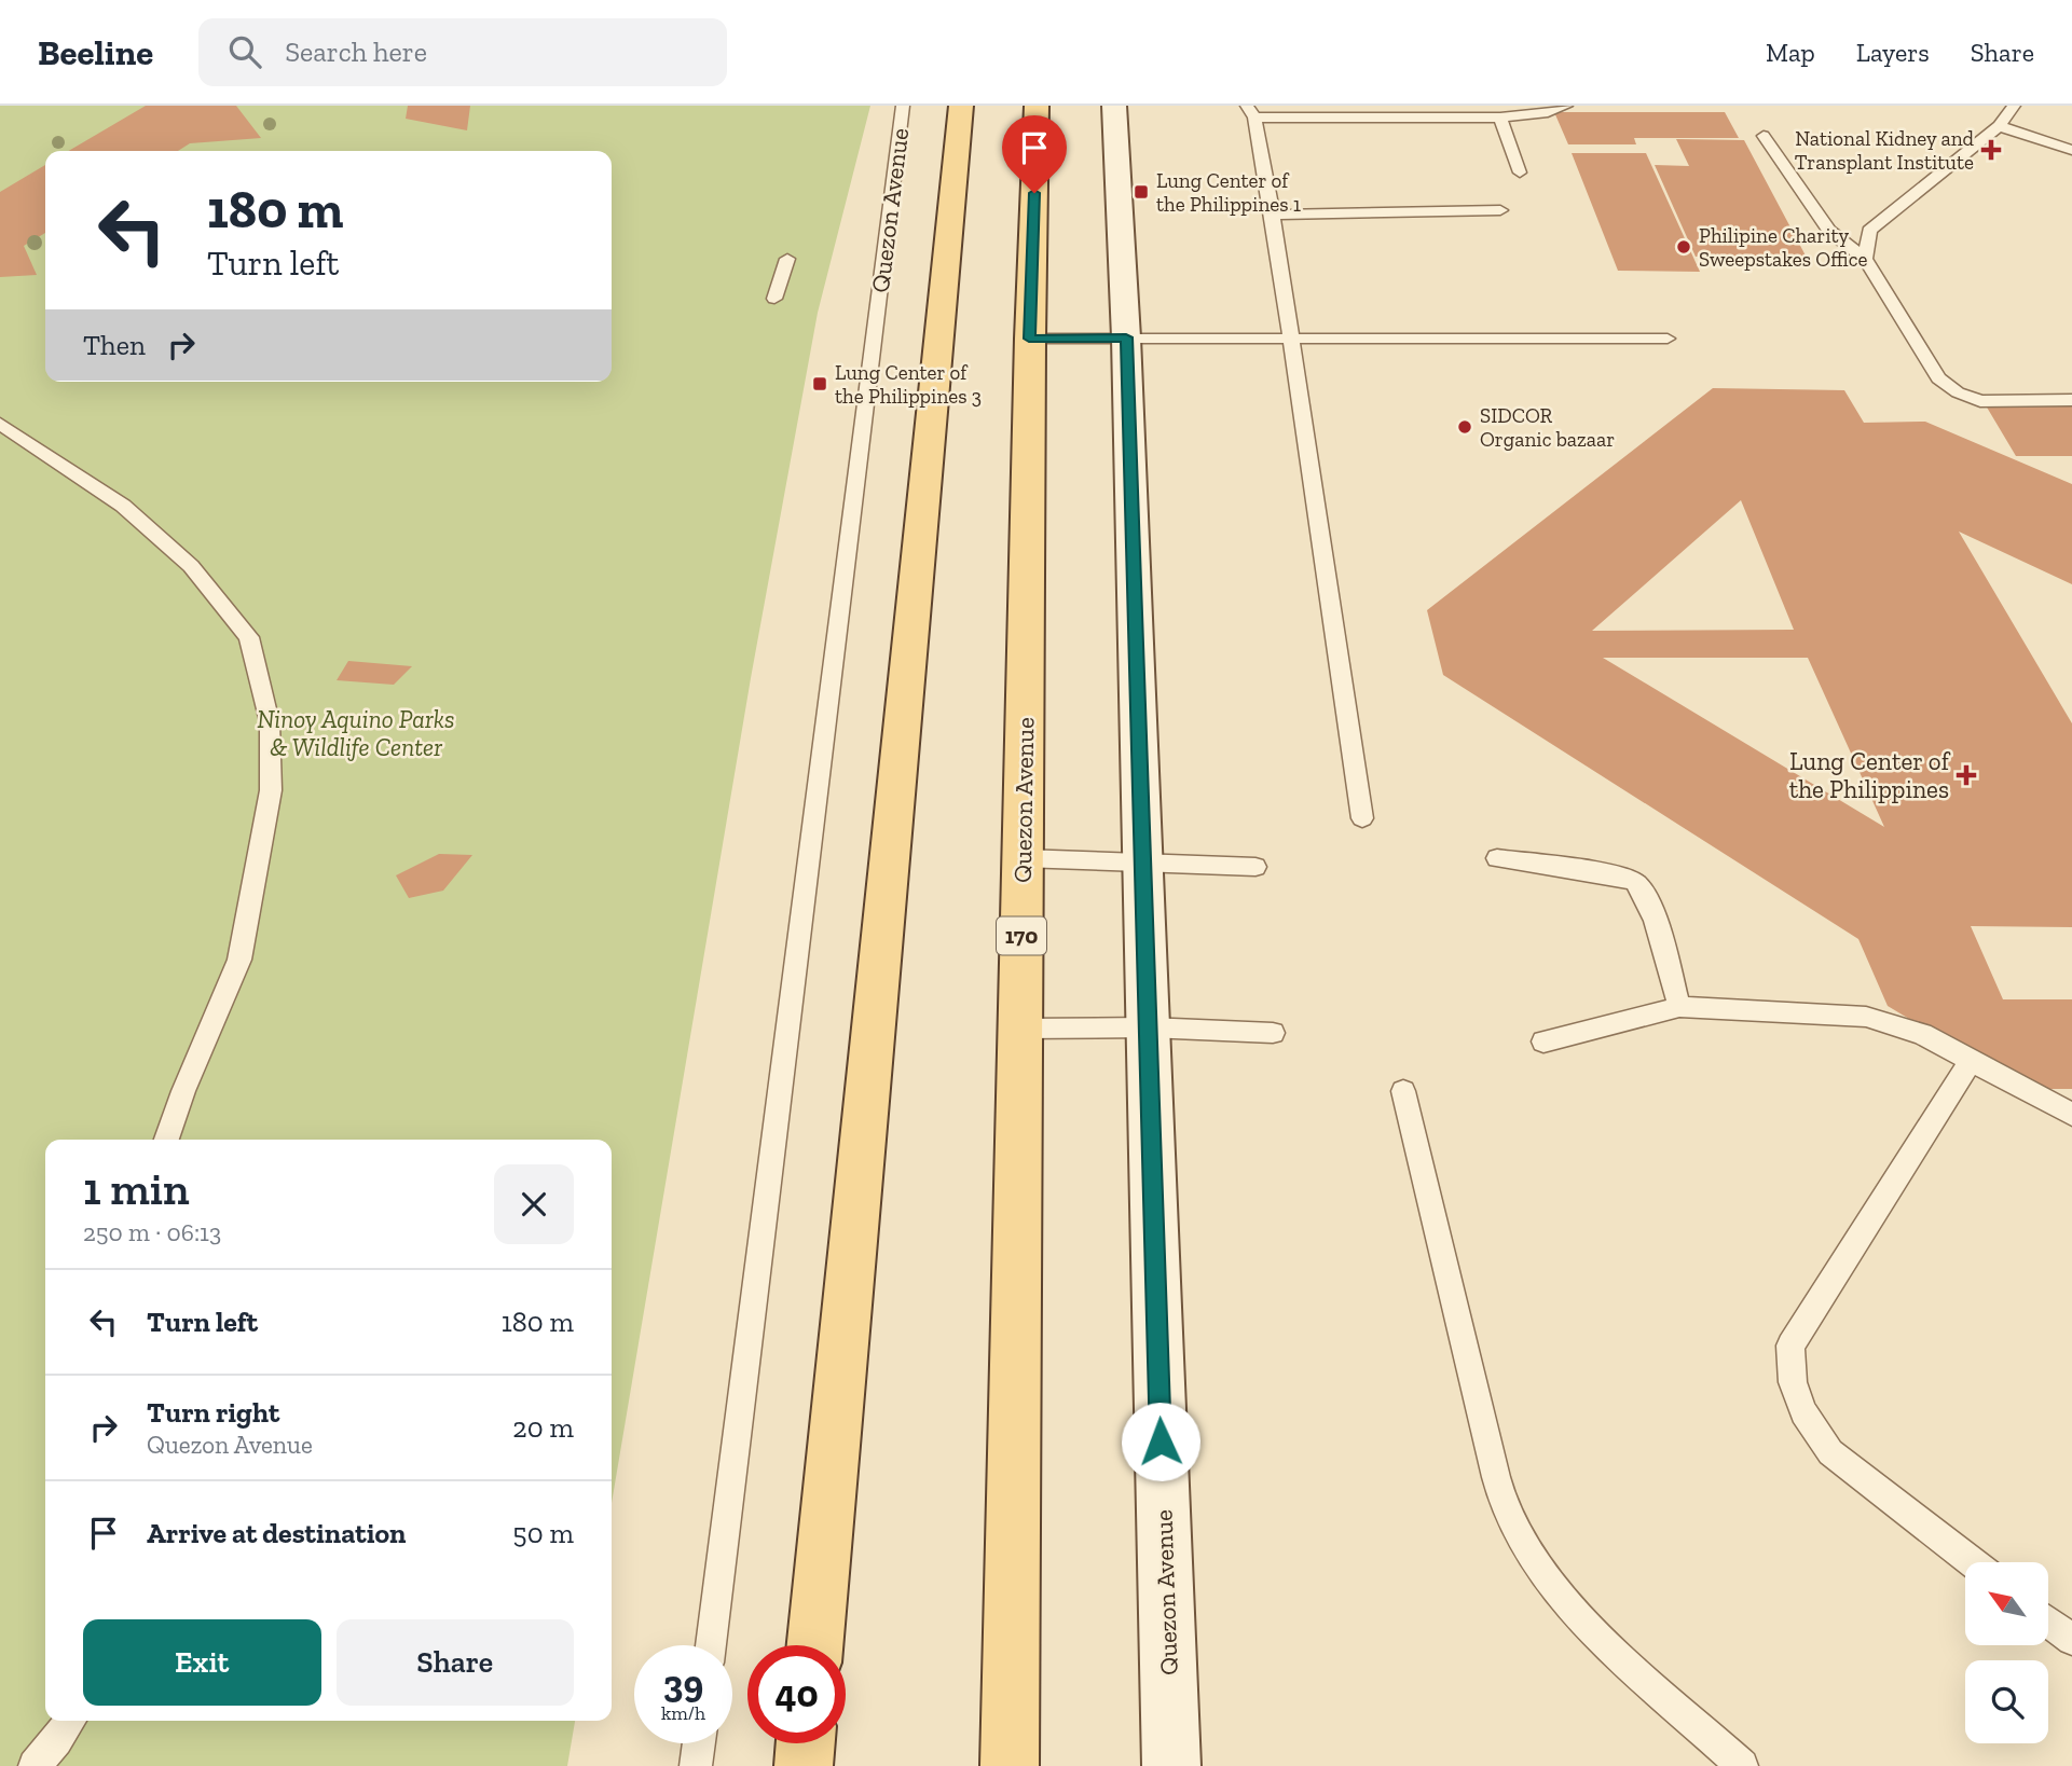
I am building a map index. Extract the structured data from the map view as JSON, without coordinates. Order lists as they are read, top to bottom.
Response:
{
  "streets": {
    "main road": ["Quezon Avenue", "170"]
  },
  "parks": ["Ninoy Aquino Parks & Wildlife Center"],
  "places": {
    "health": ["National Kidney and Transplant Institute", "Lung Center of the Philippines"],
    "transit": ["Lung Center of the Philippines 1", "Lung Center of the Philippines 3"],
    "other": ["Philipine Charity Sweepstakes Office", "SIDCOR Organic bazaar"]
  },
  "north": "top left",
  "page": {
    "header": "Beeline",
    "search": "Search here",
    "nav": ["Map", "Layers", "Share"],
    "turn": ["180 m", "Turn left"],
    "then": "Then",
    "heading": ["1 min", "250 m · 06:13"],
    "list": [
      {
        "name": "Turn left",
        "value": "180 m"
      },
      {
        "name": "Turn right",
        "note": "Quezon Avenue",
        "value": "20 m"
      },
      {
        "name": "Arrive at destination",
        "value": "50 m"
      }
    ],
    "buttons": ["Exit", "Share"],
    "speed": "39 km/h",
    "limit": "40"
  }
}
